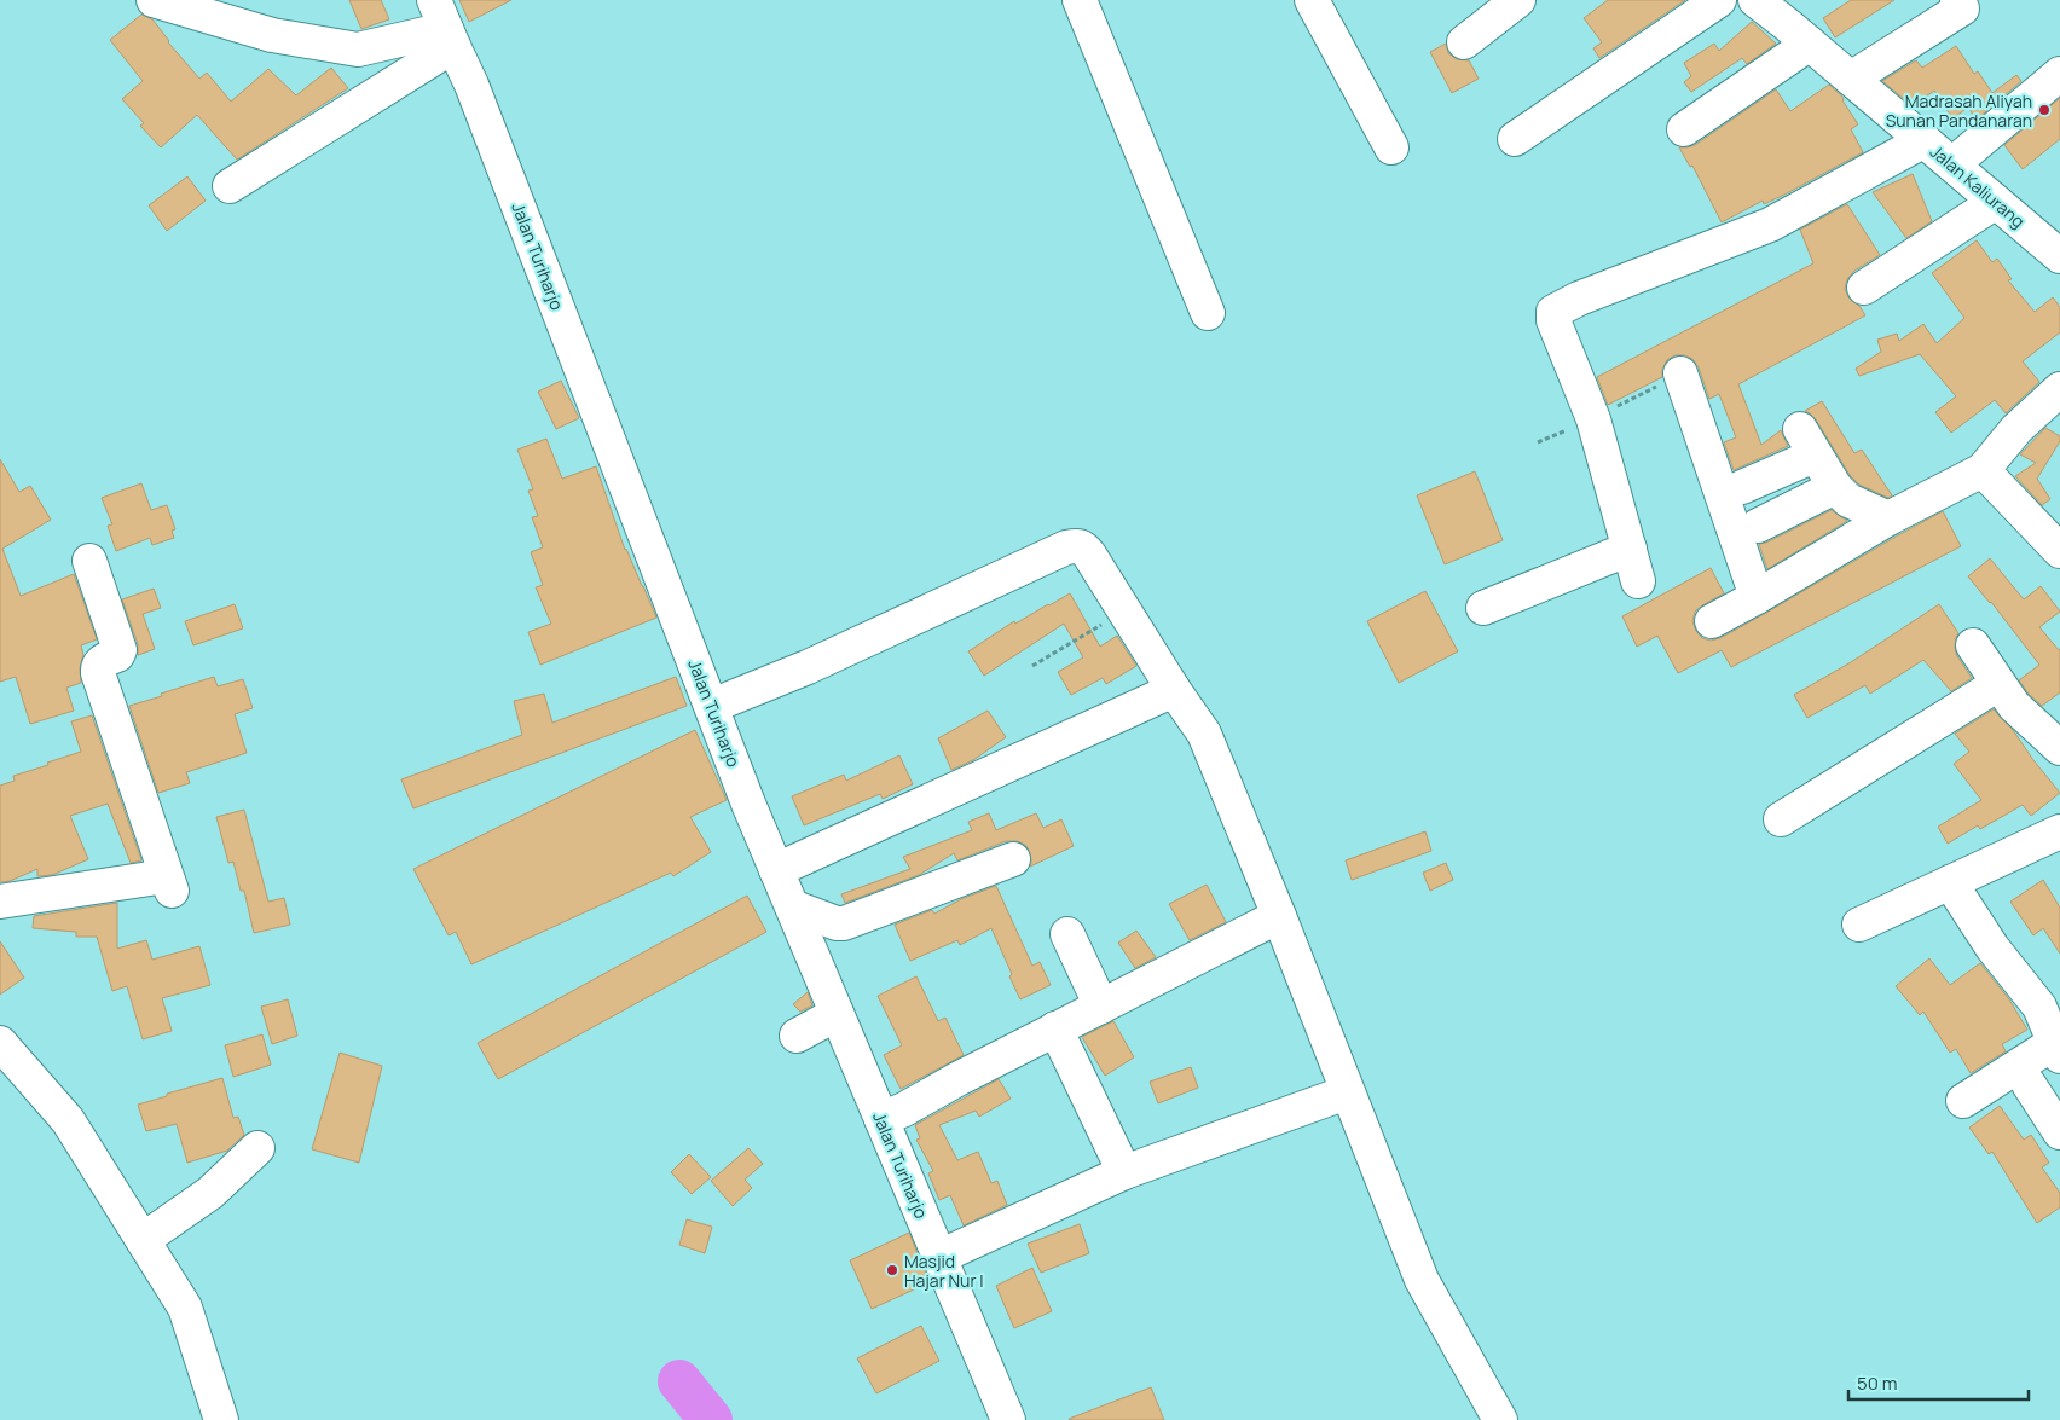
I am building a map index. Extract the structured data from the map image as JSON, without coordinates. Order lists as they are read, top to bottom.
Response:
{
  "streets": {
    "street": ["Jalan Kaliurang", "Jalan Turiharjo"]
  },
  "places": ["Madrasah Aliyah Sunan Pandanaran", "Masjid Hajar Nur I"],
  "scale_bar": "50 m"
}
